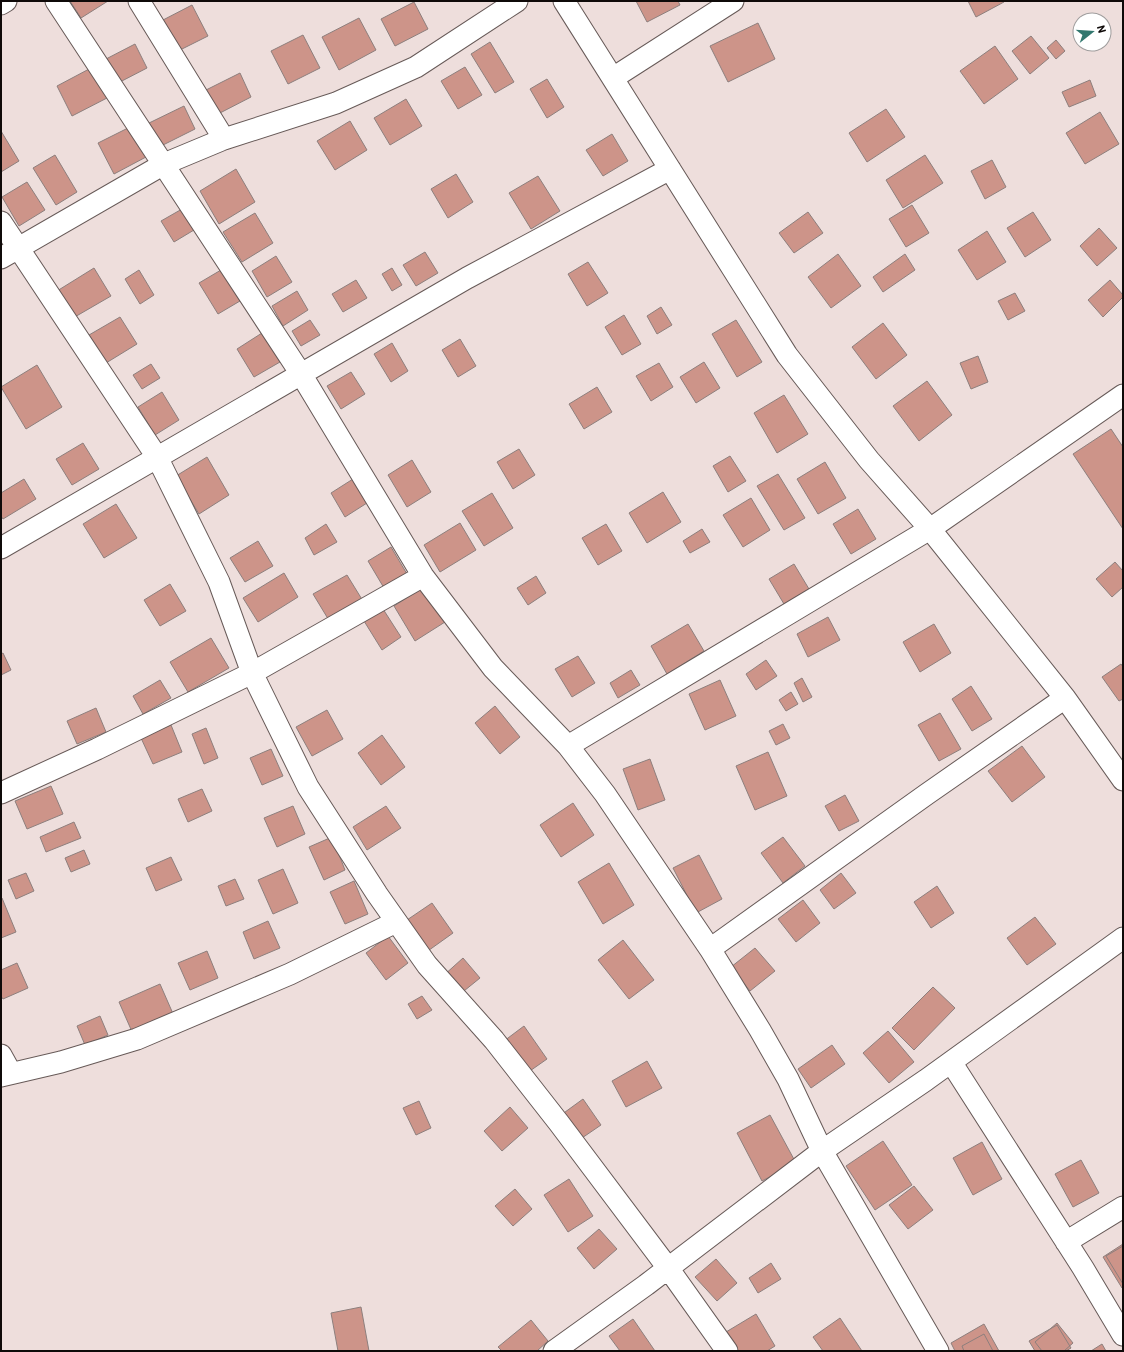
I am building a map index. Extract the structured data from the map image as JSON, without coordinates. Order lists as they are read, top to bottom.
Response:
{
  "north": "right"
}
